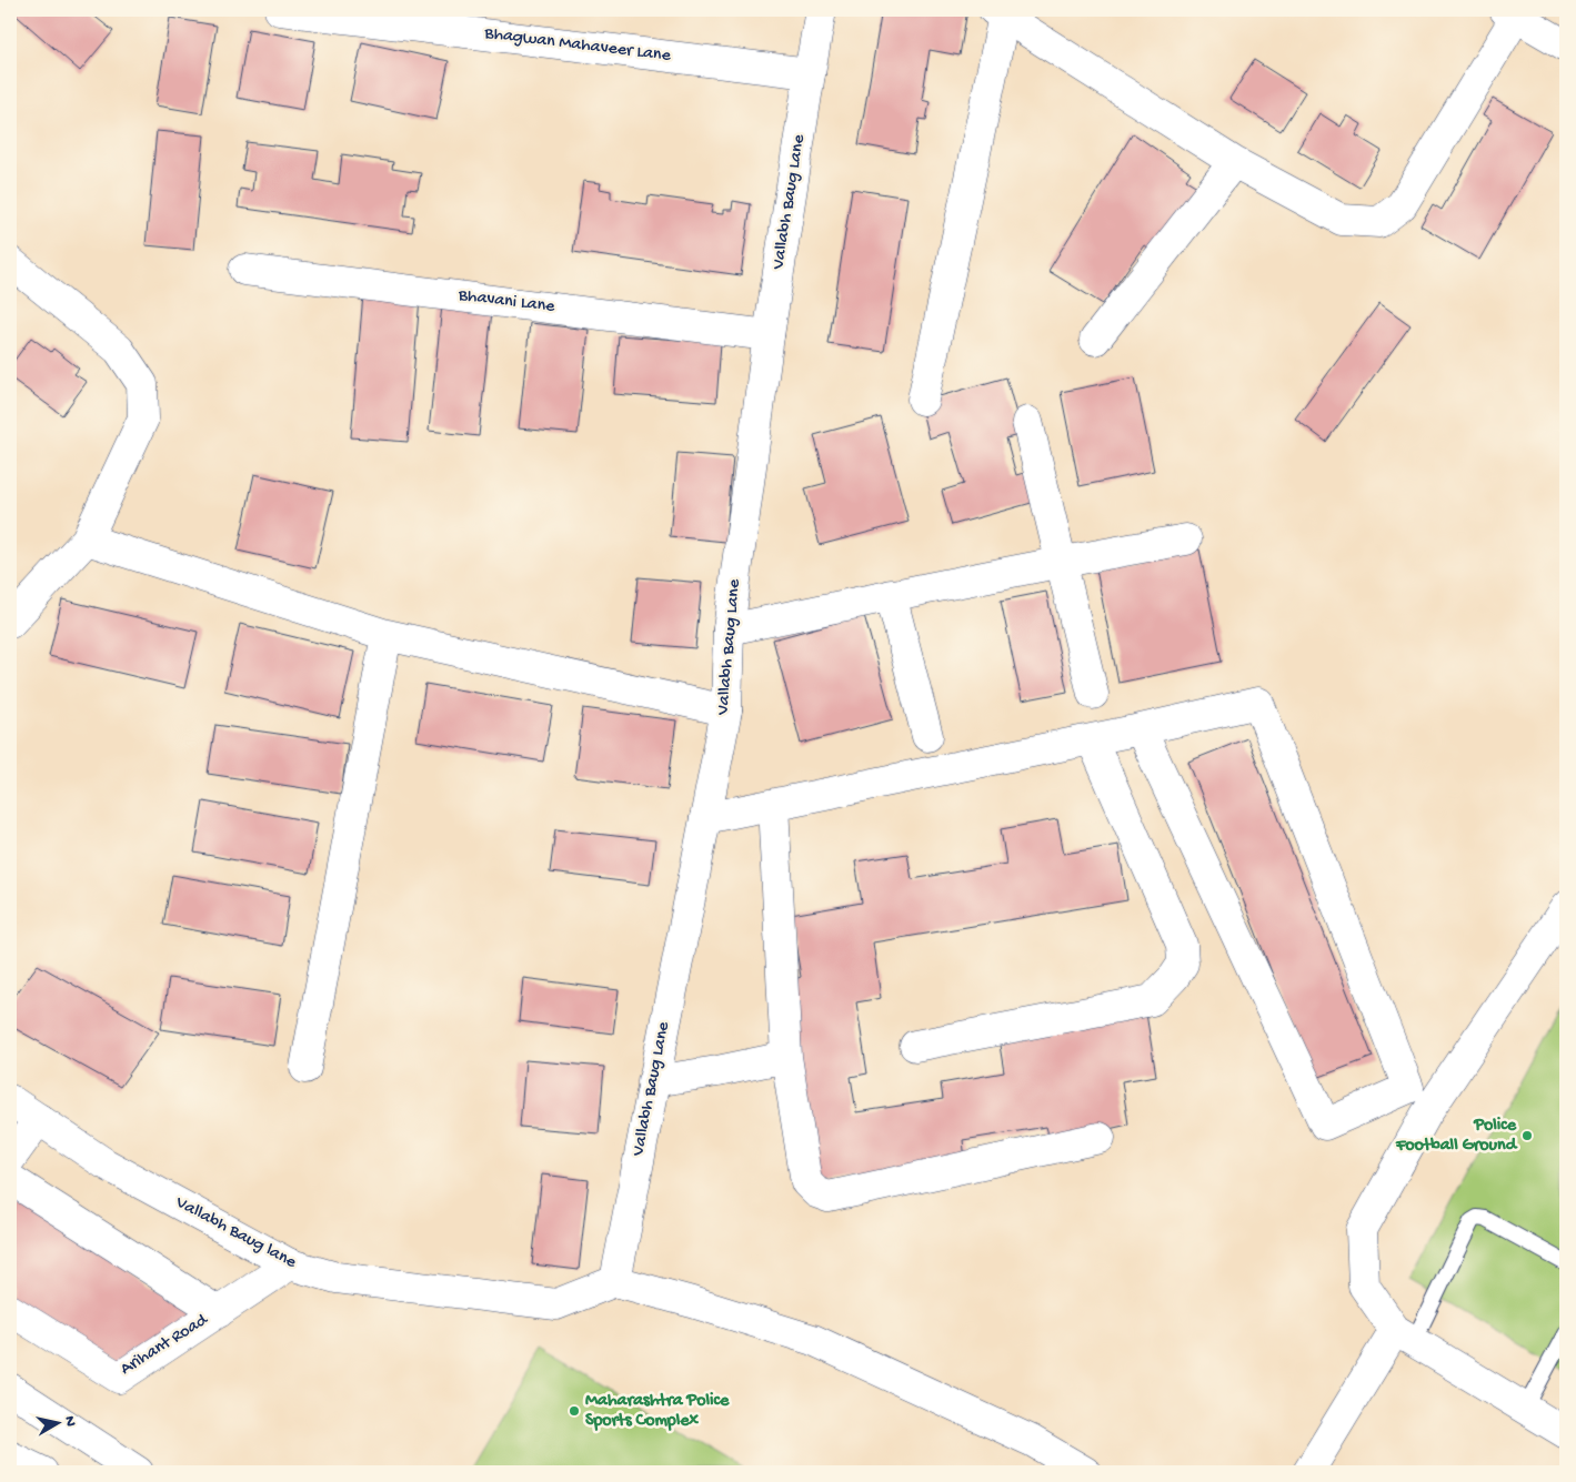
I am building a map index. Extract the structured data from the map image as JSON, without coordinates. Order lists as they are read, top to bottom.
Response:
{
  "streets": {
    "main road": [
      "Bhagwan Mahaveer Lane",
      "Vallabh Baug Lane",
      "Bhavani Lane",
      "Vallabh Baug lane",
      "Arihant Road"
    ]
  },
  "crossings": [
    ["Bhagwan Mahaveer Lane", "Vallabh Baug Lane"],
    ["Vallabh Baug Lane", "Bhavani Lane"],
    ["Vallabh Baug Lane", "Vallabh Baug lane"],
    ["Vallabh Baug lane", "Arihant Road"]
  ],
  "places": ["Police Football Ground", "Maharashtra Police Sports Complex"],
  "north": "right"
}
